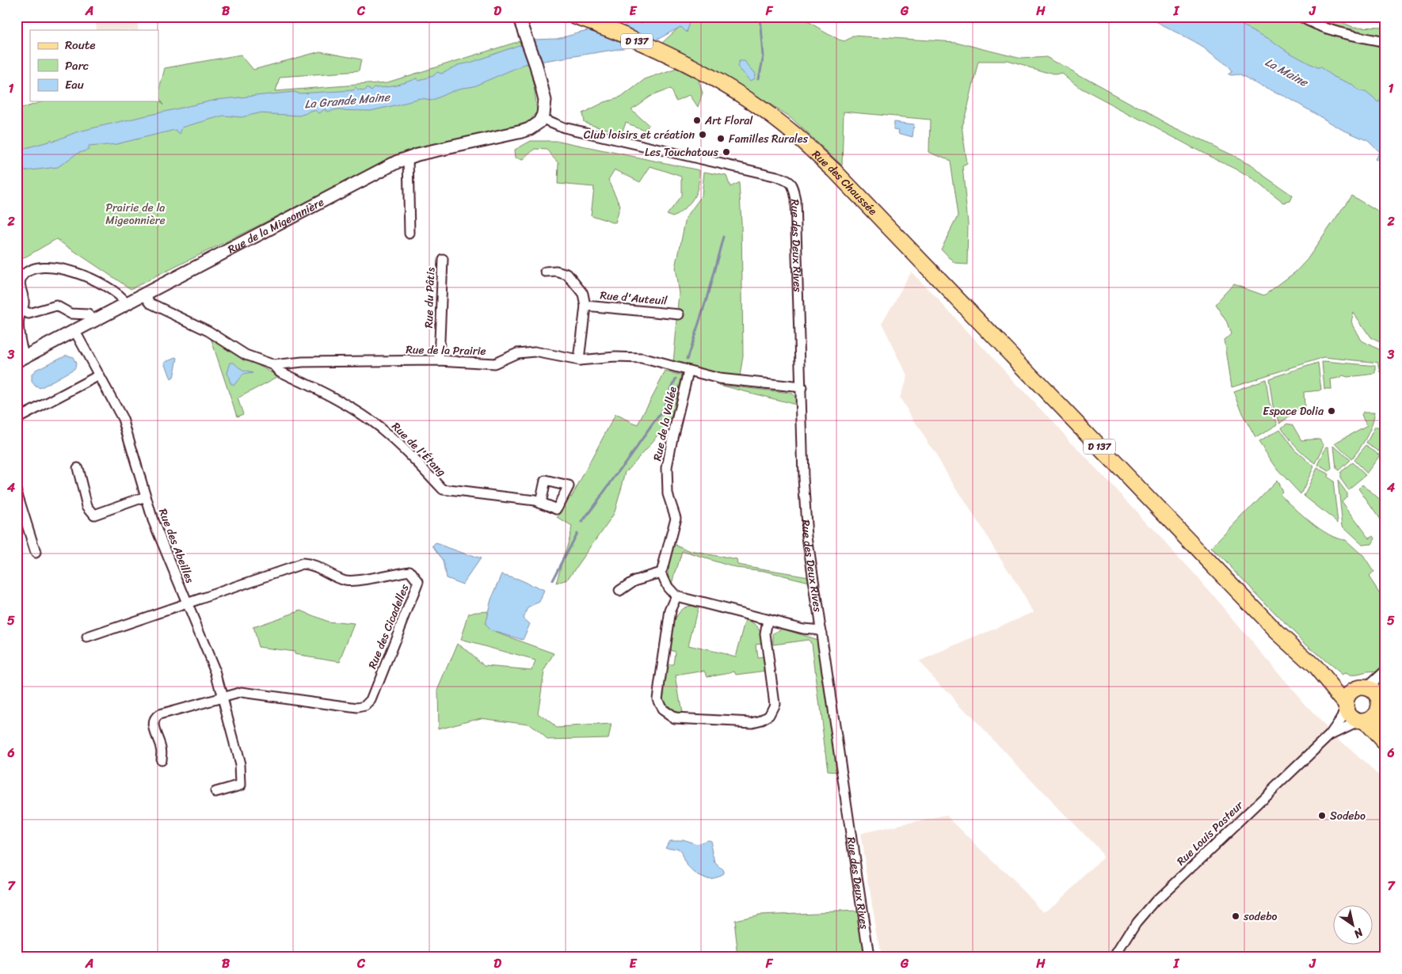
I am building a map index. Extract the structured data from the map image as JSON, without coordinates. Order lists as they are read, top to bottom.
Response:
{
  "streets": {
    "main road": ["D 137", "Rue des Chaussée"],
    "street": [
      "Rue de la Migeonnière",
      "Rue des Deux Rives",
      "Rue du Pâtis",
      "Rue d'Auteuil",
      "Rue de la Prairie",
      "Rue de la Vallée",
      "Rue de l'Étang",
      "Rue des Abeilles",
      "Rue des Cicadelles",
      "Rue Louis Pasteur"
    ]
  },
  "crossings": [
    ["D 137", "Rue des Chaussée"],
    ["D 137", "Rue Louis Pasteur"],
    ["Rue de la Migeonnière", "Rue des Deux Rives"],
    ["Rue de la Migeonnière", "Rue des Abeilles"],
    ["Rue des Deux Rives", "Rue de la Prairie"],
    ["Rue du Pâtis", "Rue de la Prairie"],
    ["Rue d'Auteuil", "Rue de la Prairie"],
    ["Rue de la Prairie", "Rue de la Vallée"],
    ["Rue de la Prairie", "Rue de l'Étang"],
    ["Rue des Abeilles", "Rue des Cicadelles"]
  ],
  "water": ["La Maine", "La Grande Maine"],
  "parks": ["Prairie de la Migeonnière"],
  "places": [
    "Art Floral",
    "Club loisirs et création",
    "Familles Rurales",
    "Les Touchatous",
    "Espace Dolia",
    "Sodebo",
    "sodebo"
  ],
  "legend": ["Route", "Parc", "Eau"],
  "north": "bottom right",
  "grid": {
    "columns": [
      "A",
      "B",
      "C",
      "D",
      "E",
      "F",
      "G",
      "H",
      "I",
      "J"
    ],
    "rows": [
      "1",
      "2",
      "3",
      "4",
      "5",
      "6",
      "7"
    ]
  }
}
